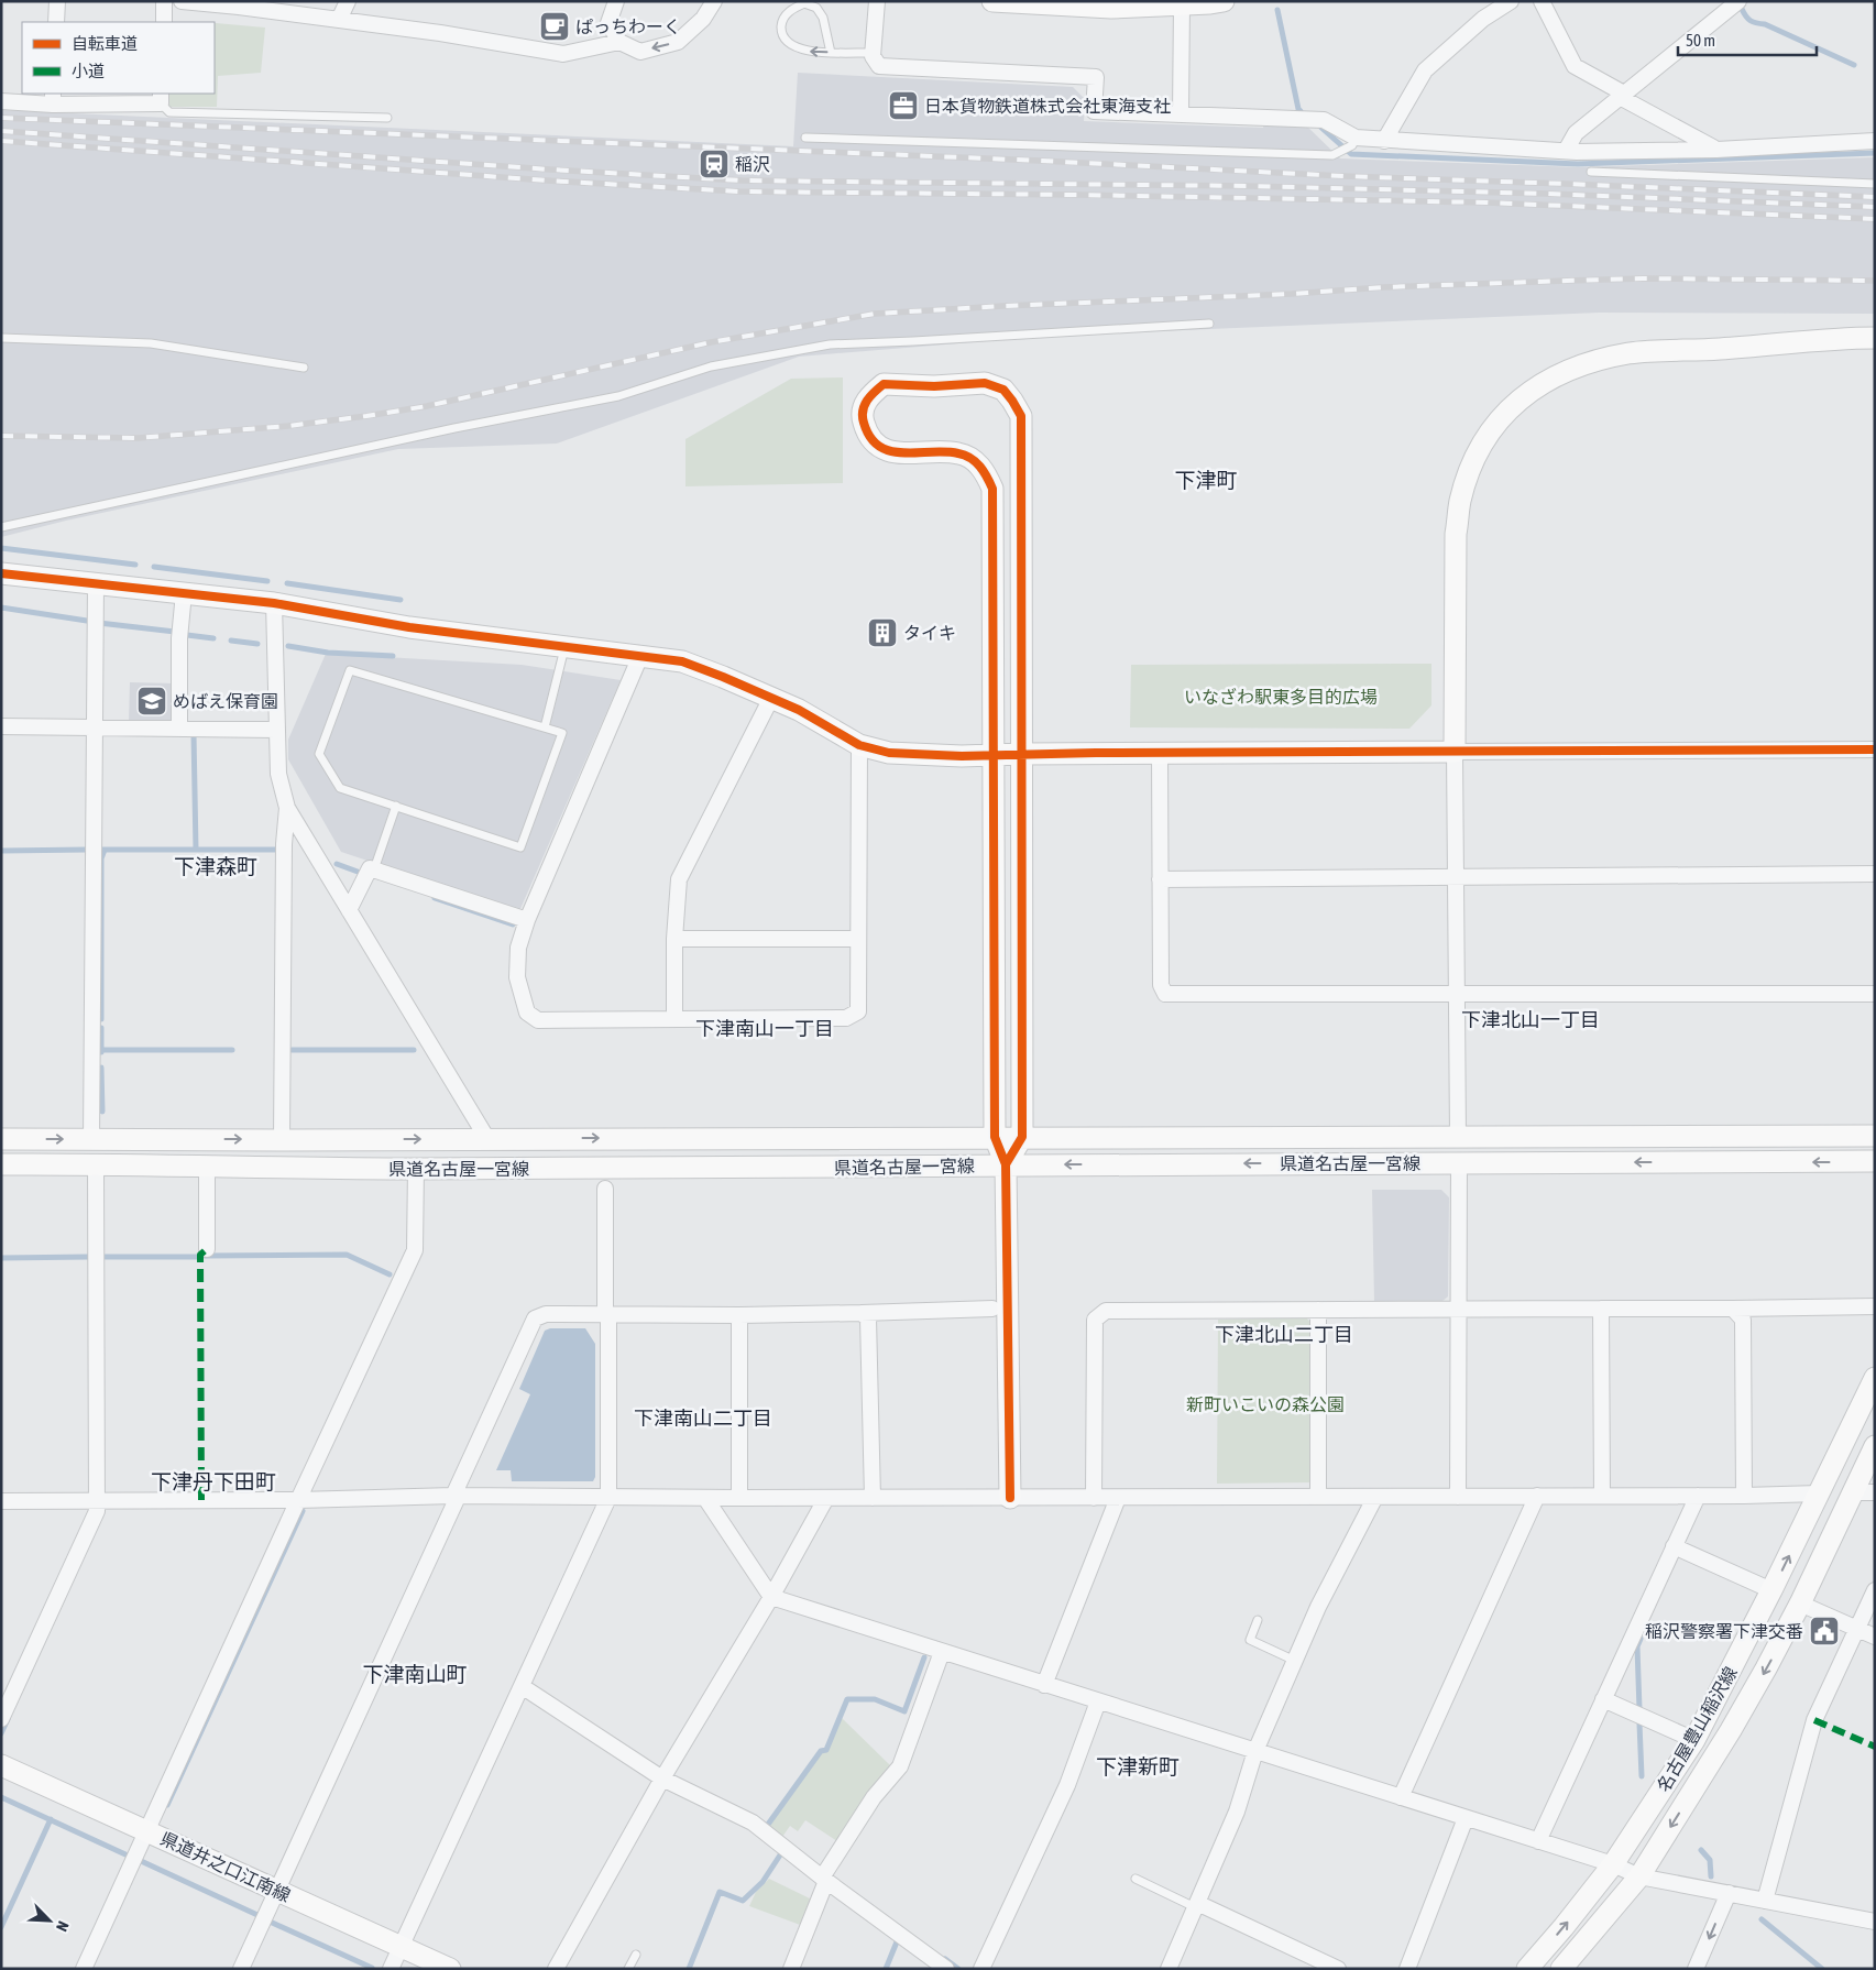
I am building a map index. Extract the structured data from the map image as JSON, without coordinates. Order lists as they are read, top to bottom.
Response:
{
  "streets": {
    "main road": ["県道名古屋一宮線", "名古屋豊山稲沢線", "県道井之口江南線"]
  },
  "districts": [
    "下津町",
    "下津森町",
    "下津北山一丁目",
    "下津南山一丁目",
    "下津北山二丁目",
    "下津南山二丁目",
    "下津丹下田町",
    "下津南山町",
    "下津新町"
  ],
  "parks": ["いなざわ駅東多目的広場", "新町いこいの森公園"],
  "places": {
    "cafe": ["ぱっちわーく"],
    "office": ["日本貨物鉄道株式会社東海支社"],
    "station": ["稲沢"],
    "building": ["タイキ"],
    "school or university": ["めばえ保育園"],
    "public building": ["稲沢警察署下津交番"]
  },
  "legend": ["自転車道", "小道"],
  "scale_bar": "50 m",
  "north": "bottom right"
}
